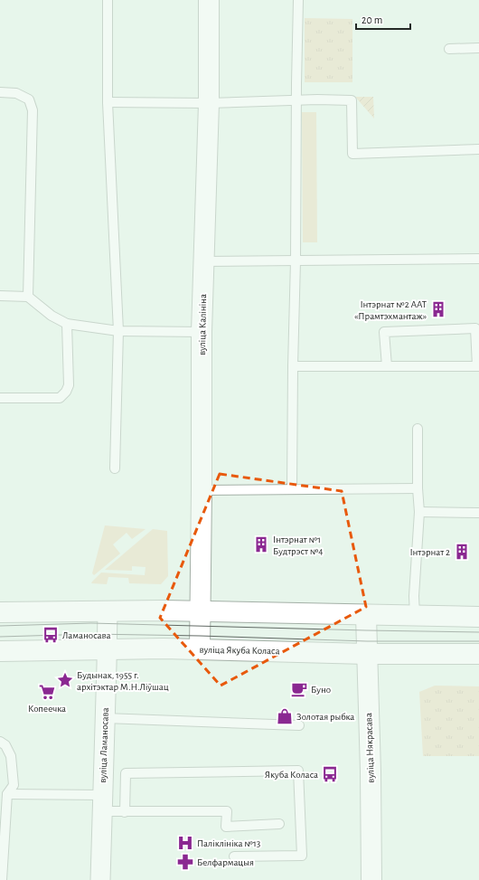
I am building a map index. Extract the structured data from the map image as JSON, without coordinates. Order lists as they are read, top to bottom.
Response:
{
  "streets": {
    "main road": ["вуліца Калініна", "вуліца Якуба Коласа", "вуліца Някрасава"],
    "street": ["вуліца Ламаносава"]
  },
  "crossings": [
    ["вуліца Калініна", "вуліца Якуба Коласа"],
    ["вуліца Якуба Коласа", "вуліца Ламаносава"],
    ["вуліца Якуба Коласа", "вуліца Някрасава"]
  ],
  "places": {
    "building": ["Інтэрнат №2 ААТ «Прамтэхмантаж»", "Інтэрнат №1 Будтрэст №4", "Інтэрнат 2"],
    "bus stop": ["Ламаносава", "Якуба Коласа"],
    "place": ["Будынак, 1955 г. архітэктар М.Н.Ліўшац"],
    "cafe": ["Буно"],
    "supermarket": ["Копеечка"],
    "shop": ["Золотая рыбка"],
    "hospital": ["Паліклініка №13"],
    "pharmacy": ["Белфармацыя"]
  },
  "scale_bar": "20 m"
}
